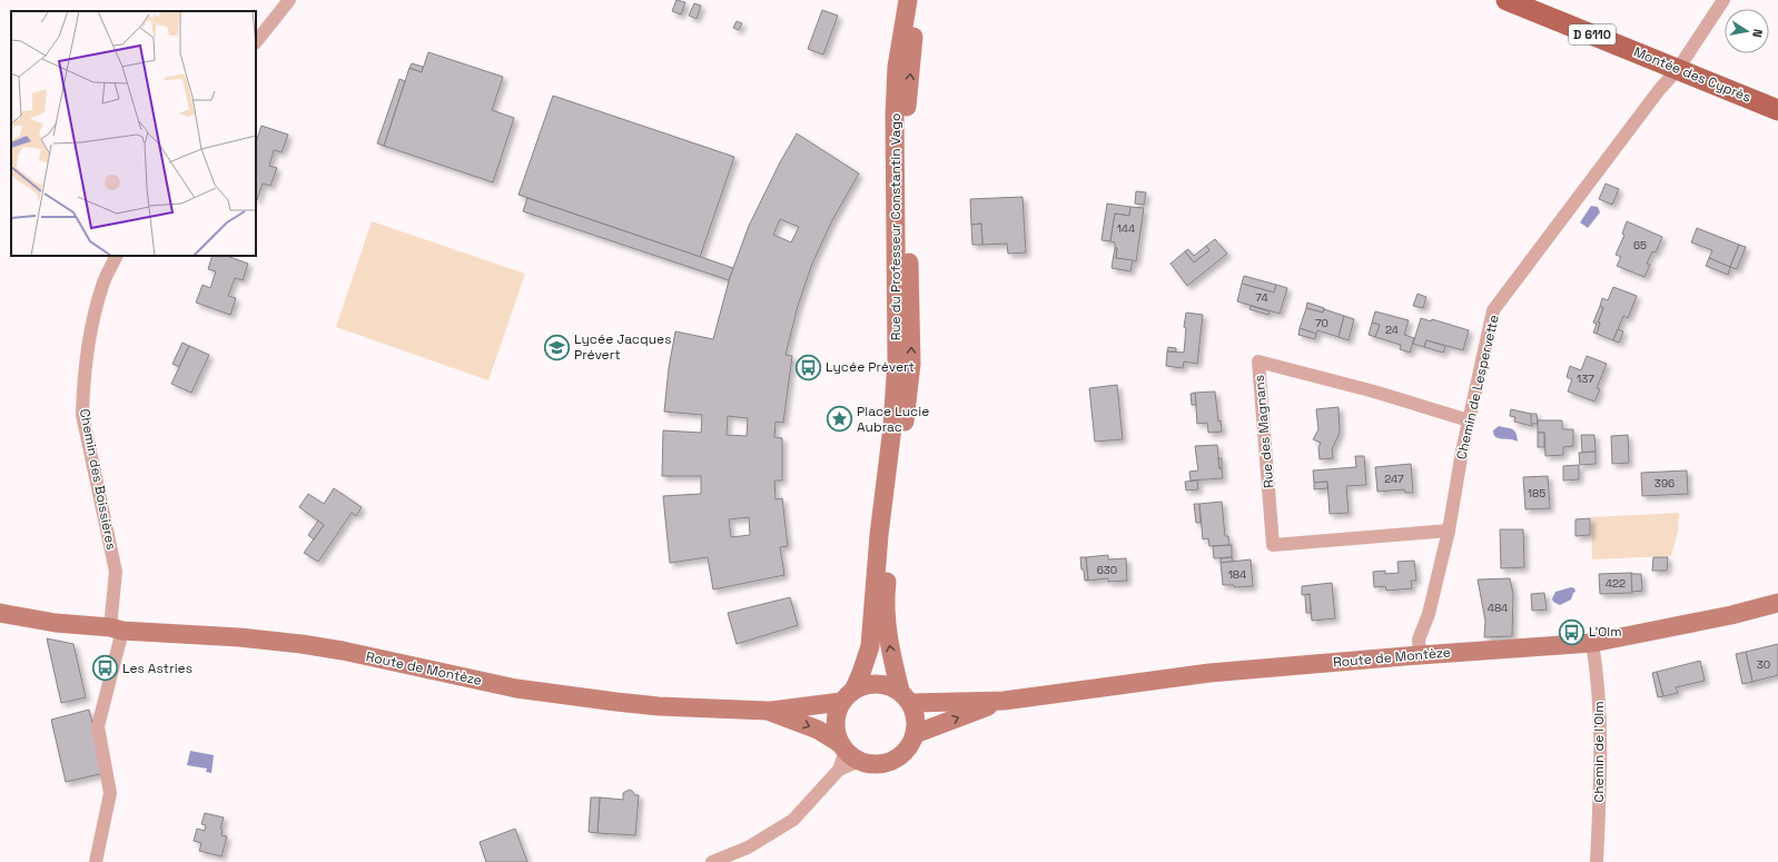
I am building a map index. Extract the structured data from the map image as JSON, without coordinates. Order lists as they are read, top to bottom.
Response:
{
  "streets": {
    "main road": ["D 6110", "Montée des Cyprès"],
    "street": [
      "Rue du Professeur Constantin Vago",
      "Chemin de Lespervette",
      "Rue des Magnans",
      "Chemin des Boissières",
      "Route de Montèze",
      "Chemin de l'Olm"
    ]
  },
  "crossings": [
    ["Montée des Cyprès", "Chemin de Lespervette"],
    ["Rue du Professeur Constantin Vago", "Route de Montèze"],
    ["Chemin de Lespervette", "Rue des Magnans"],
    ["Chemin de Lespervette", "Route de Montèze"],
    ["Chemin des Boissières", "Route de Montèze"],
    ["Route de Montèze", "Chemin de l'Olm"]
  ],
  "places": {
    "school or university": ["Lycée Jacques Prévert"],
    "bus stop": ["Lycée Prévert", "L'Olm", "Les Astries"],
    "place": ["Place Lucie Aubrac"]
  },
  "house_numbers": [
    "144",
    "65",
    "74",
    "70",
    "24",
    "137",
    "247",
    "396",
    "185",
    "630",
    "184",
    "422",
    "484",
    "30"
  ],
  "north": "right"
}
